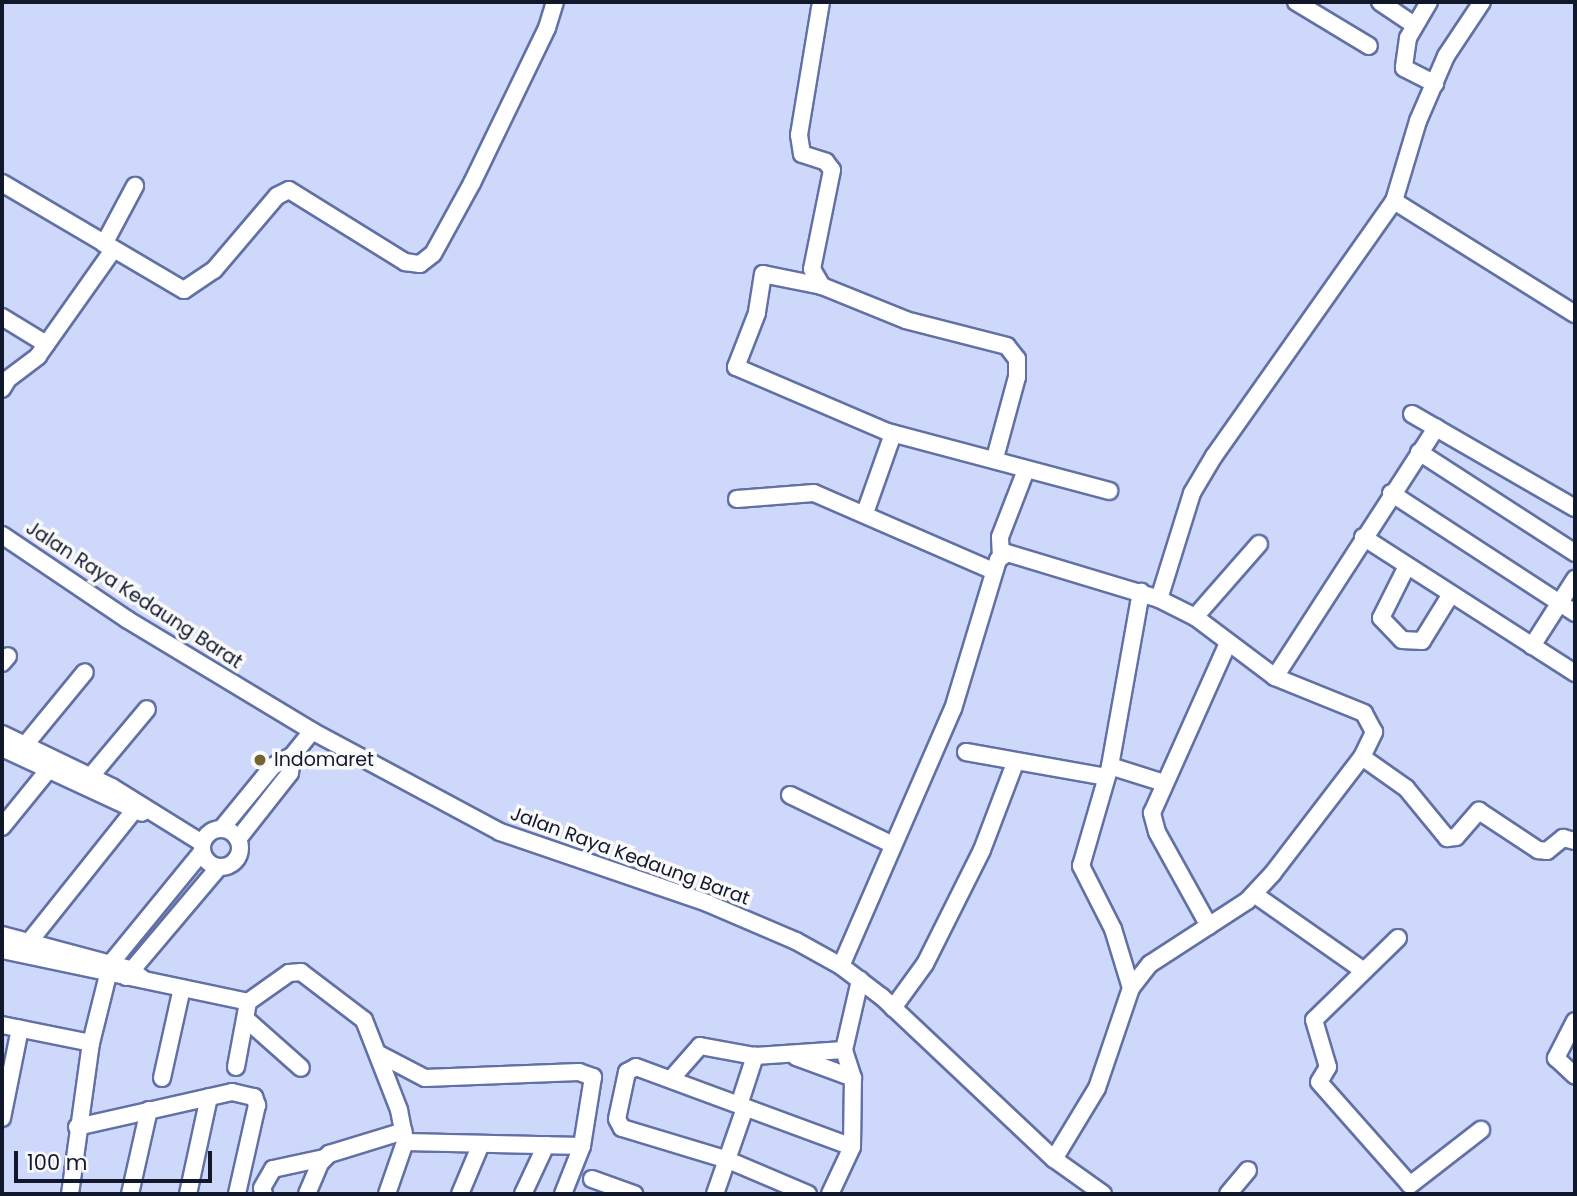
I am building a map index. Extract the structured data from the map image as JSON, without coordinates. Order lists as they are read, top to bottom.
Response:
{
  "streets": {
    "street": ["Jalan Raya Kedaung Barat"]
  },
  "places": ["Indomaret"],
  "scale_bar": "100 m"
}
